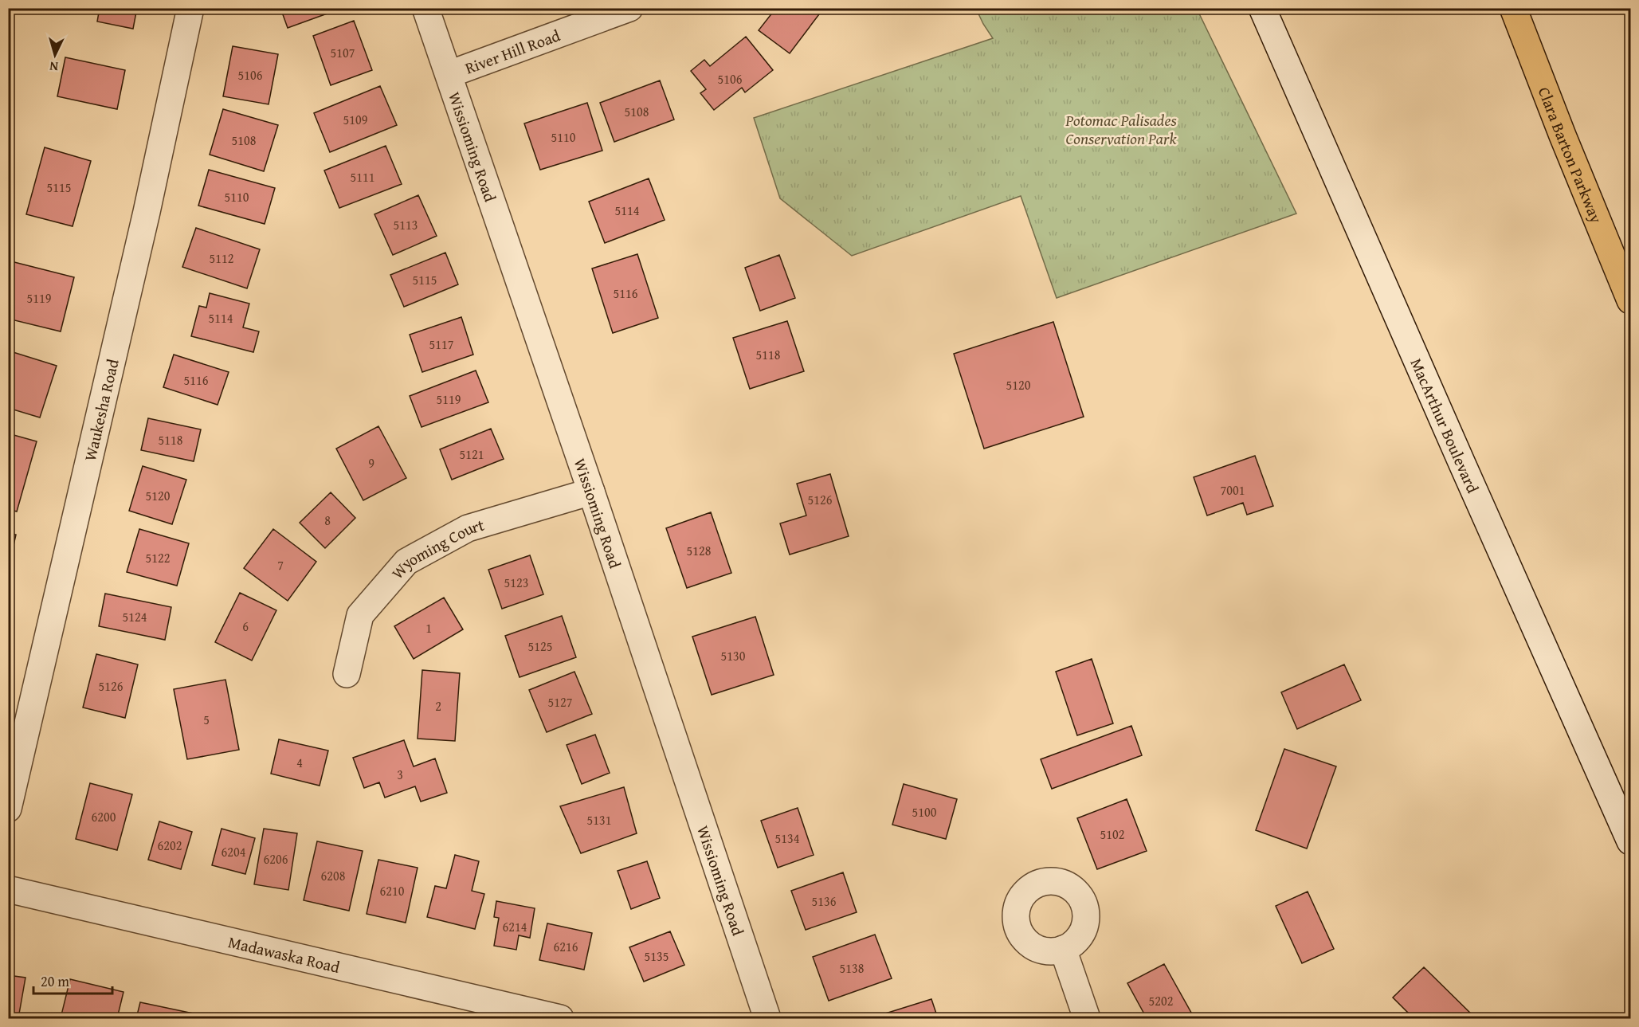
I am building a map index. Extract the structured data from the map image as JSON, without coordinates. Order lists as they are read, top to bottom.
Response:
{
  "streets": {
    "highway": ["Clara Barton Parkway"],
    "street": [
      "River Hill Road",
      "Wissioming Road",
      "Waukesha Road",
      "MacArthur Boulevard",
      "Wyoming Court",
      "Madawaska Road"
    ]
  },
  "crossings": [
    ["River Hill Road", "Wissioming Road"],
    ["Wissioming Road", "Wyoming Court"]
  ],
  "parks": ["Potomac Palisades Conservation Park"],
  "house_numbers": [
    "5107",
    "5106",
    "5106",
    "5108",
    "5109",
    "5110",
    "5108",
    "5111",
    "5115",
    "5110",
    "5114",
    "5113",
    "5112",
    "5115",
    "5116",
    "5119",
    "5114",
    "5117",
    "5118",
    "5116",
    "5120",
    "5119",
    "5118",
    "5121",
    "9",
    "7001",
    "5120",
    "5126",
    "8",
    "5128",
    "5122",
    "7",
    "5123",
    "5124",
    "6",
    "1",
    "5125",
    "5130",
    "5126",
    "5127",
    "2",
    "5",
    "4",
    "3",
    "5100",
    "6200",
    "5131",
    "5102",
    "5134",
    "6202",
    "6204",
    "6206",
    "6208",
    "6210",
    "5136",
    "6214",
    "6216",
    "5135",
    "5138",
    "5202"
  ],
  "scale_bar": "20 m",
  "north": "bottom"
}
